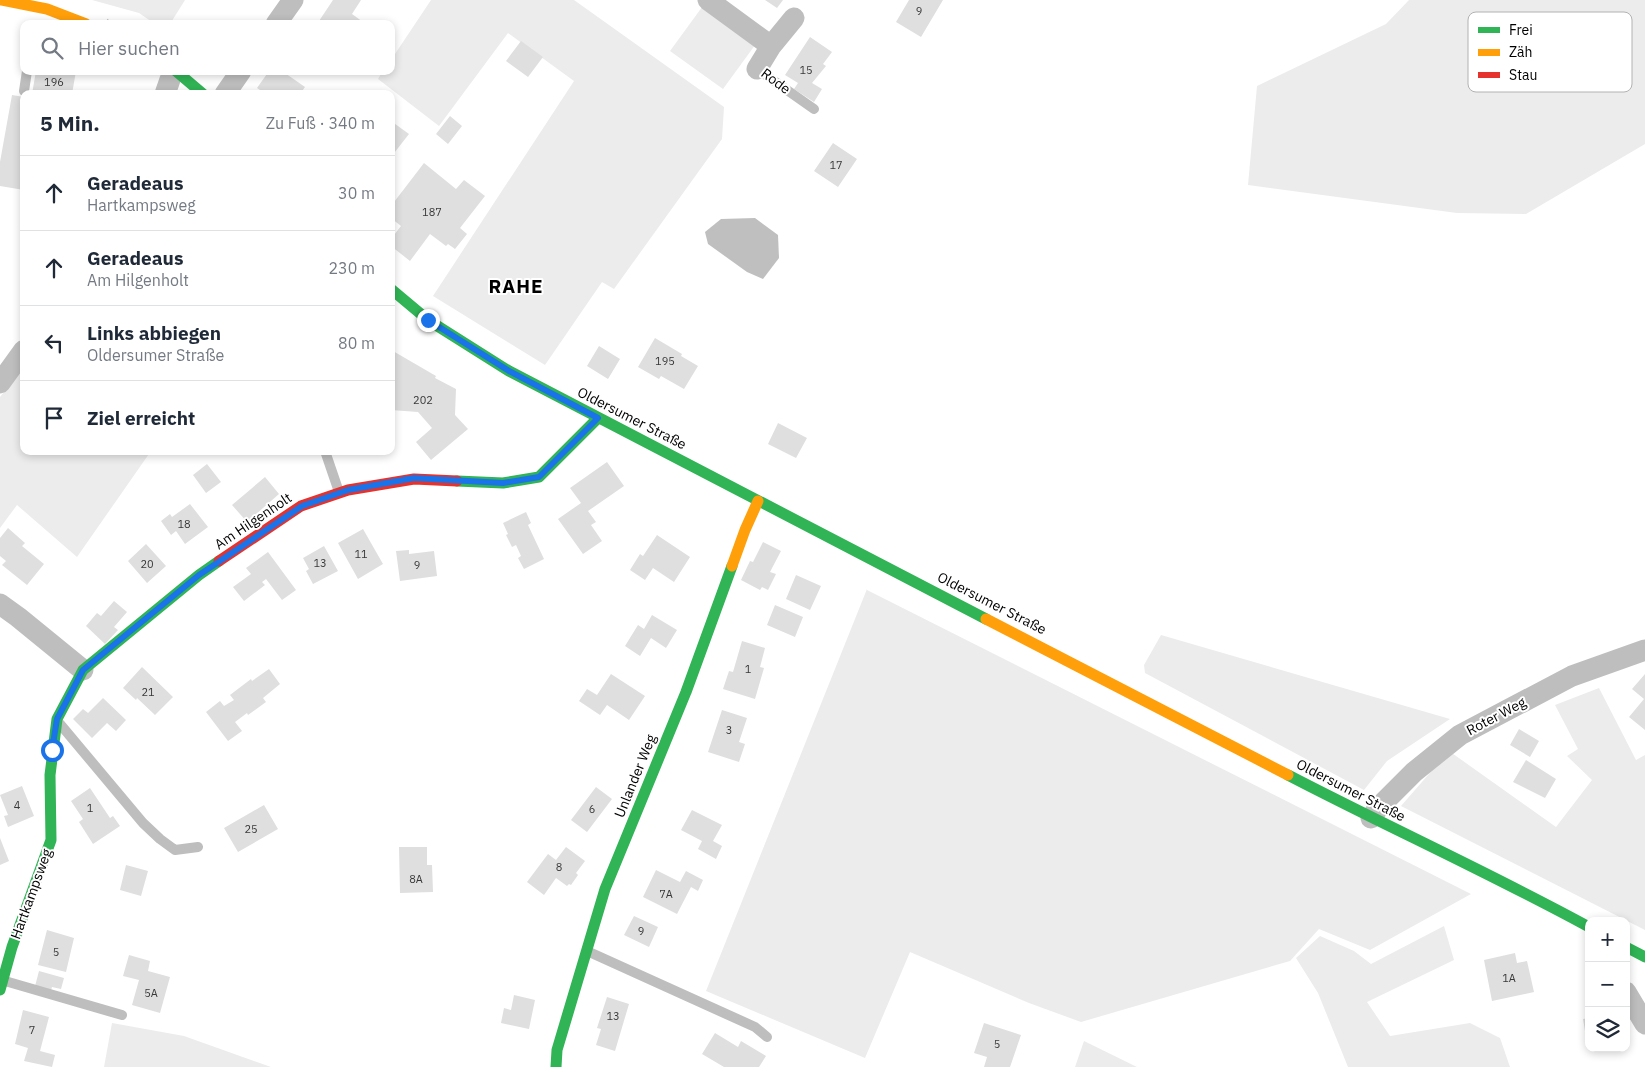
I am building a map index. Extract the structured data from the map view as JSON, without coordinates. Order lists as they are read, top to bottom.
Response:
{
  "streets": {
    "street": [
      "Rode",
      "Oldersumer Straße",
      "Am Hilgenholt",
      "Roter Weg",
      "Unlander Weg",
      "Hartkampsweg"
    ]
  },
  "crossings": [
    ["Oldersumer Straße", "Am Hilgenholt"],
    ["Oldersumer Straße", "Roter Weg"],
    ["Oldersumer Straße", "Unlander Weg"],
    ["Am Hilgenholt", "Hartkampsweg"]
  ],
  "districts": ["RAHE"],
  "house_numbers": [
    "9",
    "15",
    "196",
    "17",
    "187",
    "195",
    "202",
    "18",
    "11",
    "13",
    "20",
    "9",
    "1",
    "21",
    "3",
    "4",
    "1",
    "6",
    "25",
    "8",
    "8A",
    "7A",
    "9",
    "5",
    "1A",
    "5A",
    "13",
    "7",
    "5"
  ],
  "legend": ["Frei", "Zäh", "Stau"],
  "page": {
    "search": "Hier suchen",
    "heading": ["5 Min.", "Zu Fuß · 340 m"],
    "list": [
      ["Geradeaus", "Hartkampsweg", "30 m"],
      ["Geradeaus", "Am Hilgenholt", "230 m"],
      ["Links abbiegen", "Oldersumer Straße", "80 m"],
      "Ziel erreicht"
    ],
    "map_buttons": ["+", "−"]
  }
}
